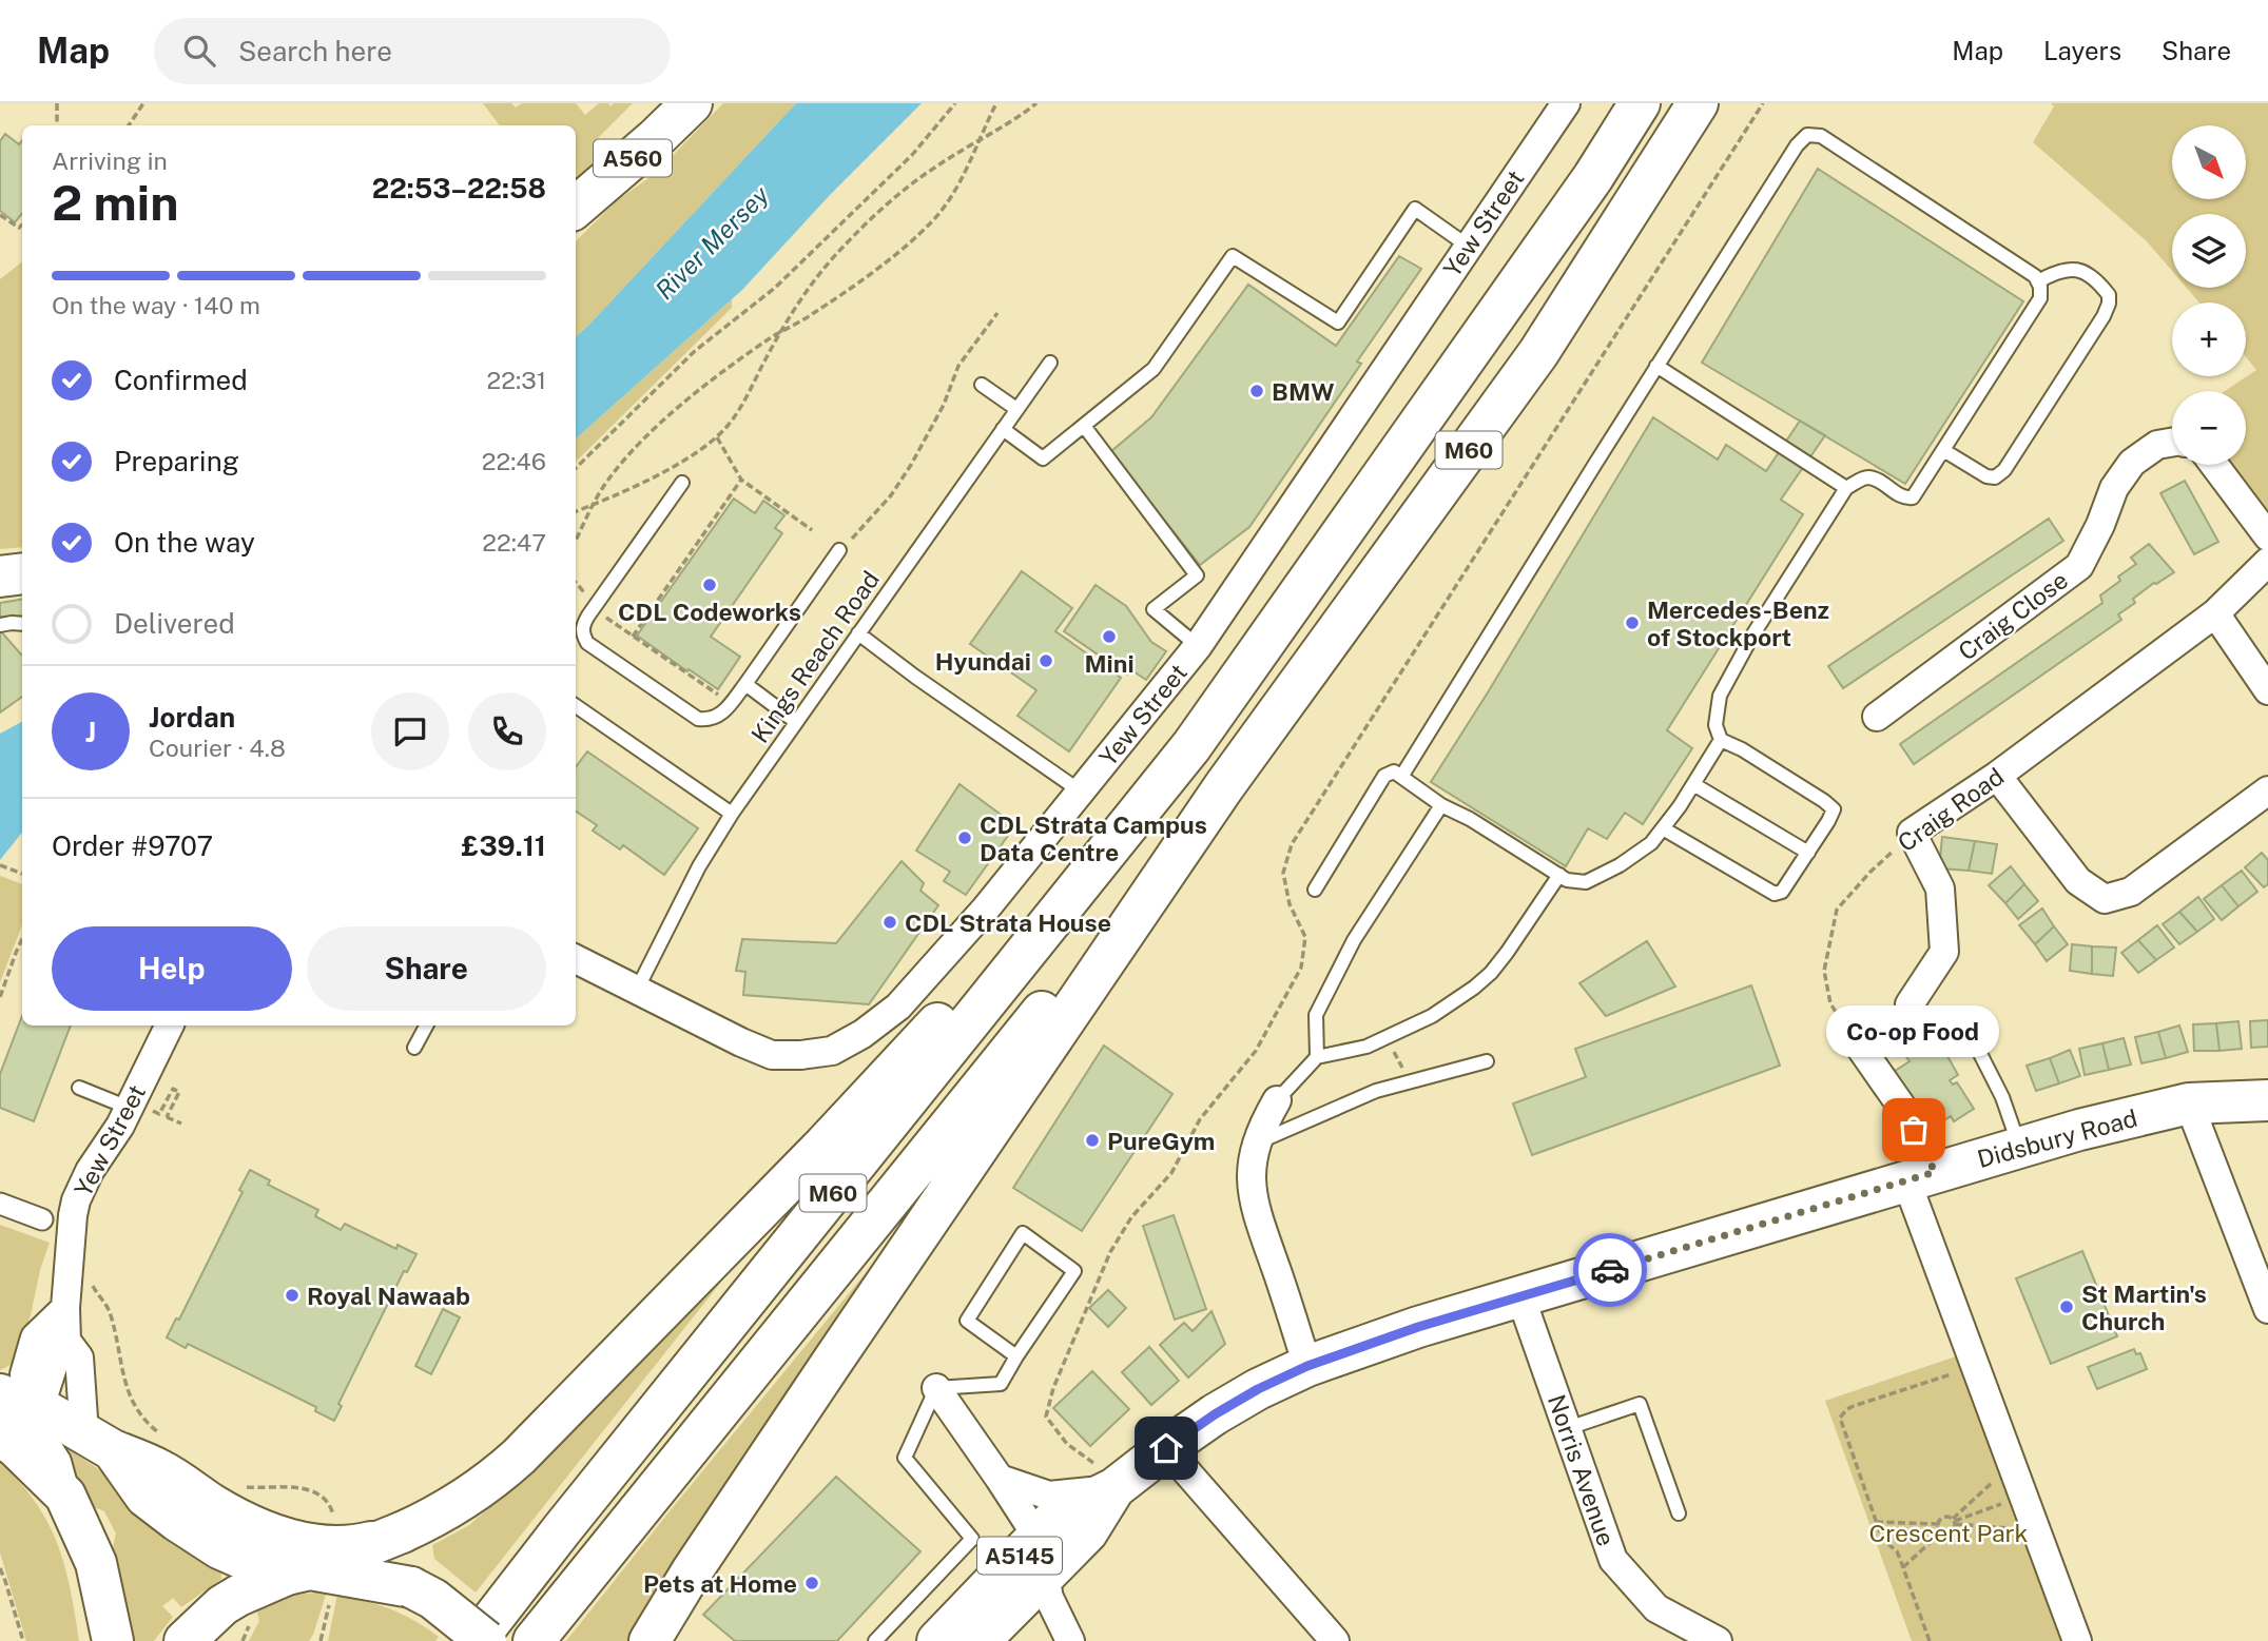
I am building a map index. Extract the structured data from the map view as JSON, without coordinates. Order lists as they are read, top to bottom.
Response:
{
  "streets": {
    "main road": [
      "A560",
      "M60",
      "Didsbury Road",
      "A5145"
    ],
    "street": [
      "Yew Street",
      "Craig Close",
      "Craig Road",
      "Norris Avenue"
    ],
    "lane": ["Kings Reach Road"]
  },
  "crossings": [
    ["Yew Street", "Kings Reach Road"],
    ["Didsbury Road", "Norris Avenue"]
  ],
  "water": ["River Mersey"],
  "parks": ["Crescent Park"],
  "places": [
    "BMW",
    "CDL Codeworks",
    "Mercedes-Benz of Stockport",
    "Mini",
    "Hyundai",
    "CDL Strata Campus Data Centre",
    "CDL Strata House",
    "Co-op Food",
    "PureGym",
    "Royal Nawaab",
    "St Martin's Church",
    "Pets at Home"
  ],
  "north": "bottom right",
  "page": {
    "header": "Map",
    "search": "Search here",
    "nav": ["Map", "Layers", "Share"],
    "map_buttons": ["+", "−"],
    "heading": ["2 min", "Arriving in", "22:53–22:58"],
    "panel": [
      "Jordan",
      "Courier · 4.8",
      "Order #9707",
      "£39.11"
    ],
    "bar": "On the way · 140 m",
    "list": [
      ["Confirmed", "22:31"],
      ["Preparing", "22:46"],
      ["On the way", "22:47"],
      "Delivered"
    ],
    "round": "J",
    "buttons": ["Help", "Share"],
    "bubble": "Co-op Food"
  }
}
